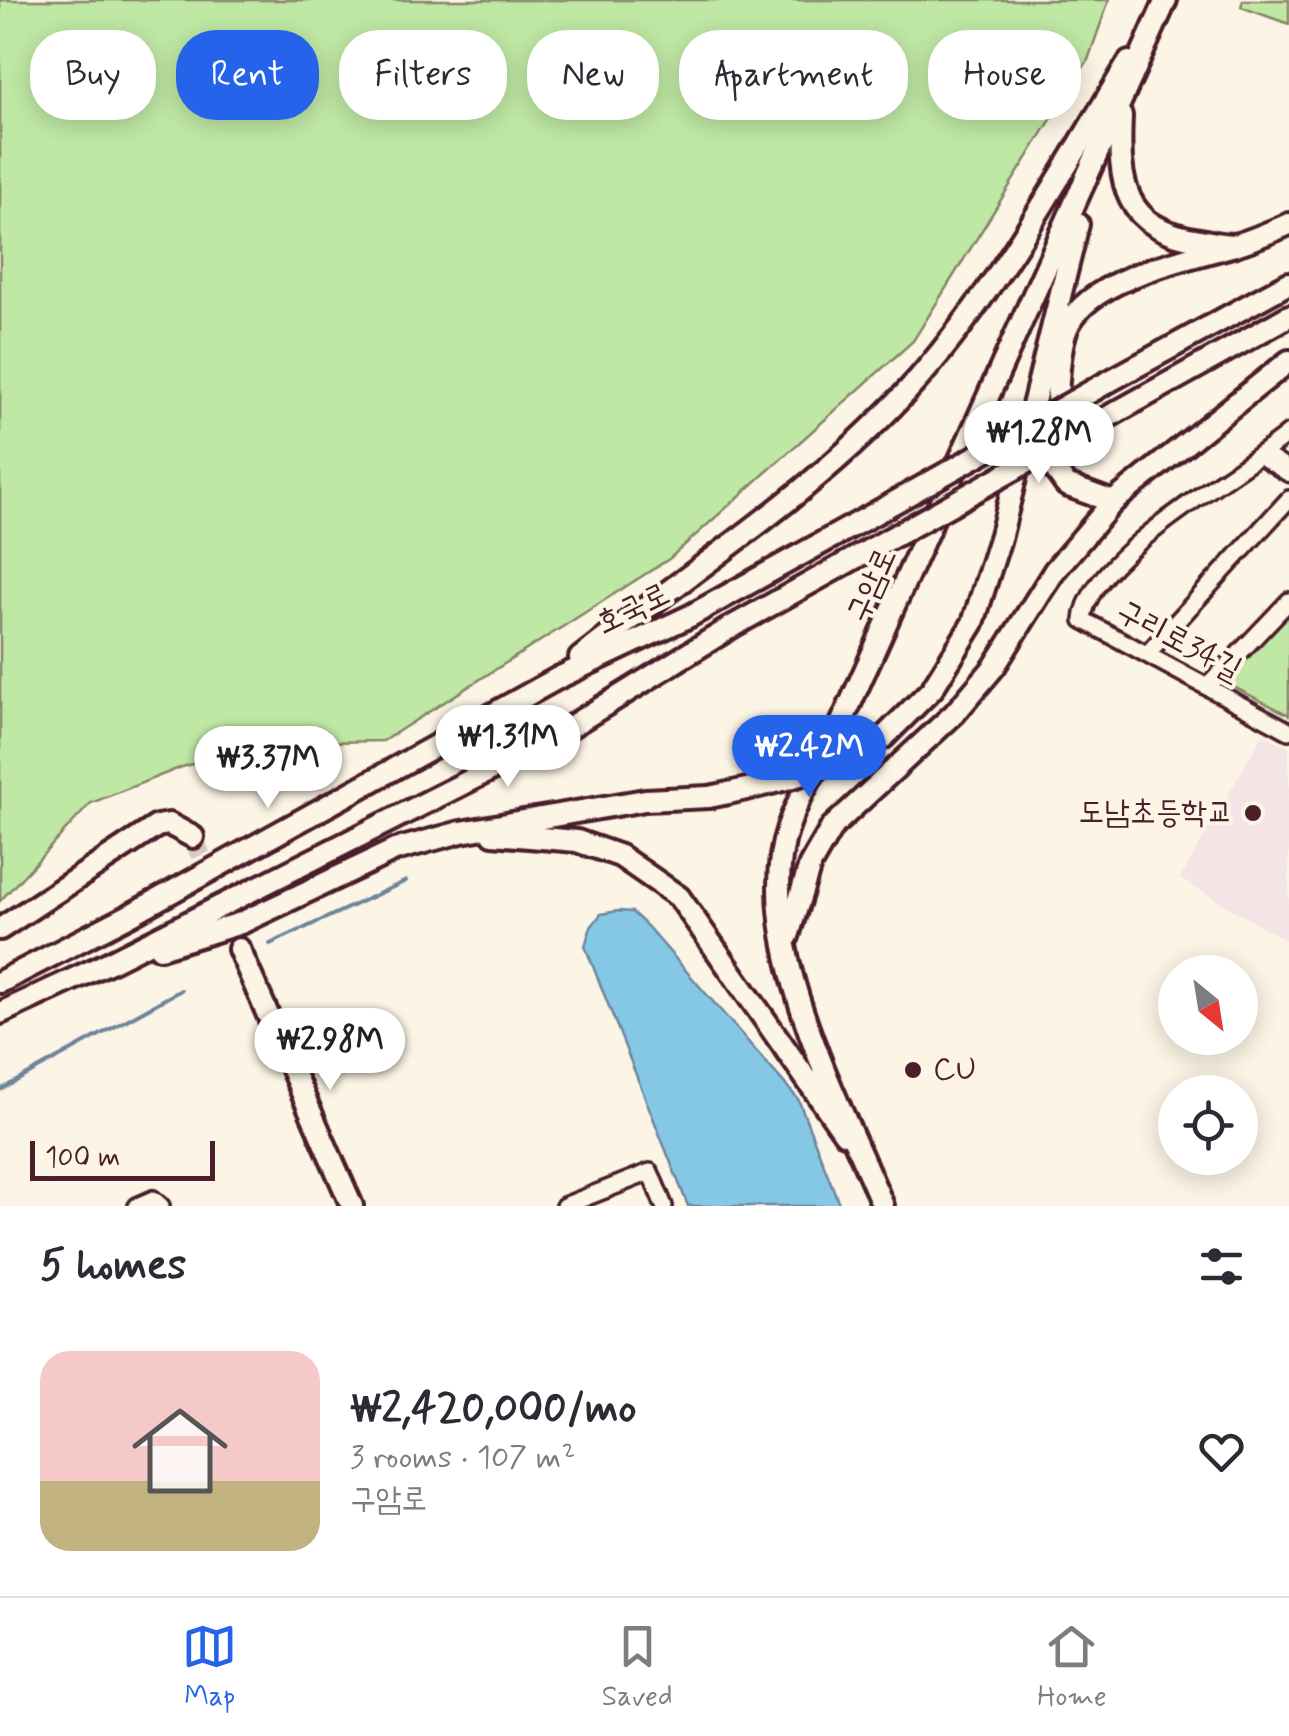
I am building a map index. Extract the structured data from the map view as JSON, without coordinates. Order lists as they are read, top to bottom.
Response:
{
  "streets": {
    "main road": ["구암로", "호국로"],
    "street": ["구리로34길"]
  },
  "places": ["도남초등학교", "CU"],
  "scale_bar": "100 m",
  "north": "bottom right",
  "page": {
    "chip": [
      "Buy",
      "Rent",
      "Filters",
      "New",
      "Apartment",
      "House"
    ],
    "price": [
      "₩1.28M",
      "₩1.31M",
      "₩2.42M",
      "₩3.37M",
      "₩2.98M"
    ],
    "scale": "100 m",
    "heading": "5 homes",
    "list": [
      {
        "name": "₩2,420,000/mo",
        "note": "3 rooms · 107 m² · 구암로"
      }
    ],
    "tabs": ["Map", "Saved", "Home"]
  }
}
